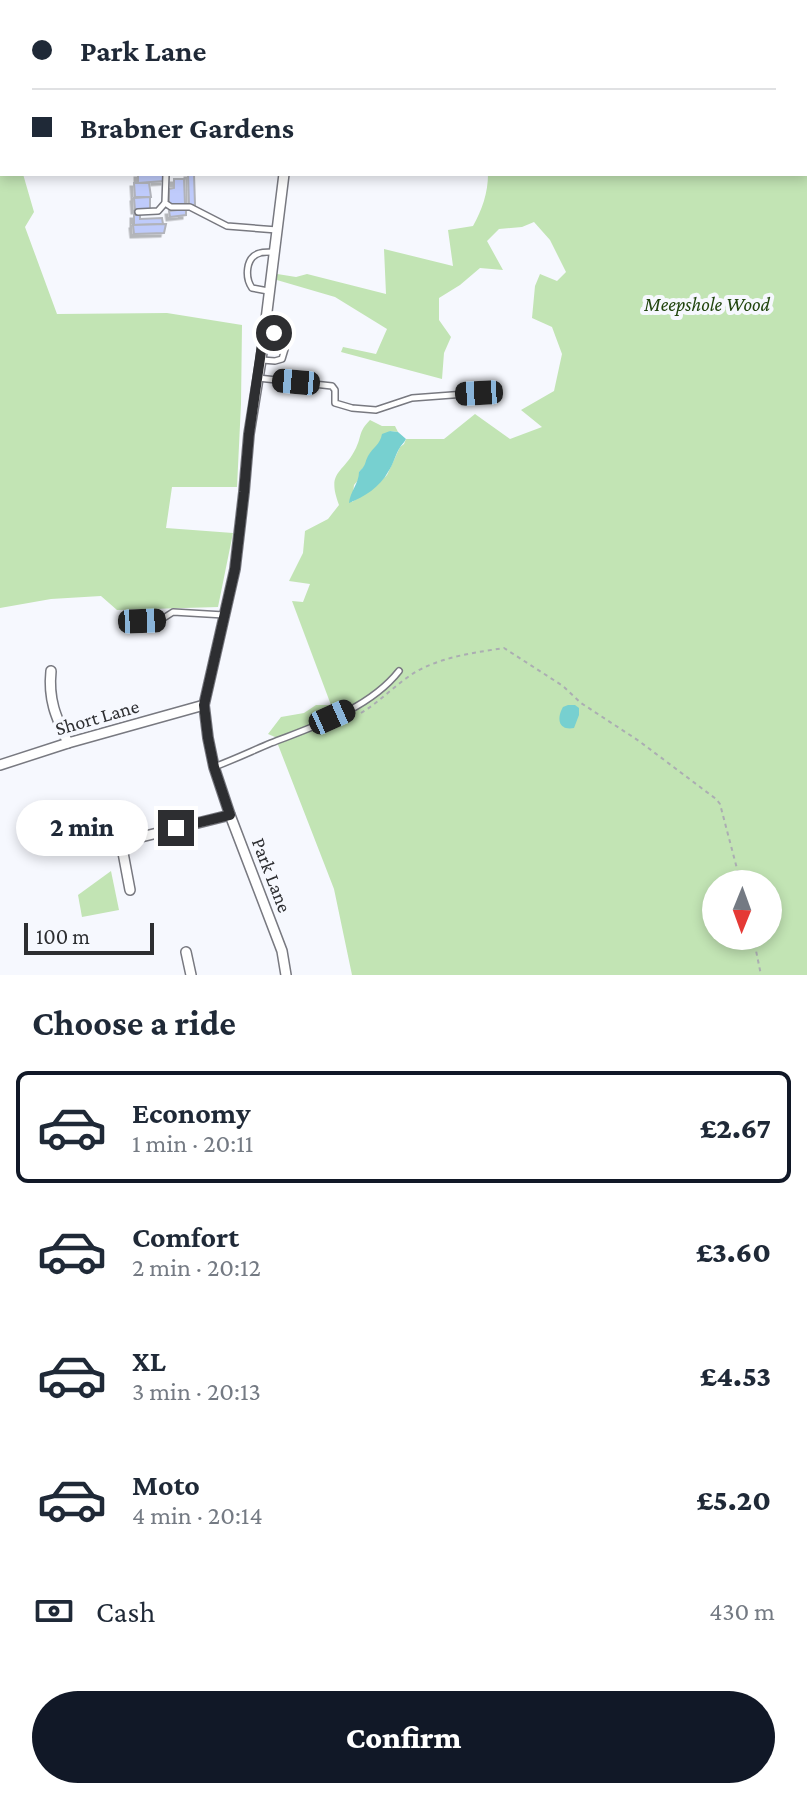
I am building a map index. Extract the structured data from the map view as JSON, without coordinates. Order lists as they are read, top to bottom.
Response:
{
  "streets": {
    "street": ["Short Lane", "Park Lane"]
  },
  "crossings": [
    ["Short Lane", "Park Lane"]
  ],
  "parks": ["Meepshole Wood"],
  "scale_bar": "100 m",
  "north": "bottom",
  "page": {
    "banner": ["Park Lane", "Brabner Gardens"],
    "bubble": "2 min",
    "scale": "100 m",
    "heading": "Choose a ride",
    "list": [
      {
        "name": "Economy",
        "note": "1 min · 20:11",
        "value": "£2.67"
      },
      {
        "name": "Comfort",
        "note": "2 min · 20:12",
        "value": "£3.60"
      },
      {
        "name": "XL",
        "note": "3 min · 20:13",
        "value": "£4.53"
      },
      {
        "name": "Moto",
        "note": "4 min · 20:14",
        "value": "£5.20"
      }
    ],
    "pay": ["Cash", "430 m"],
    "buttons": "Confirm"
  }
}
